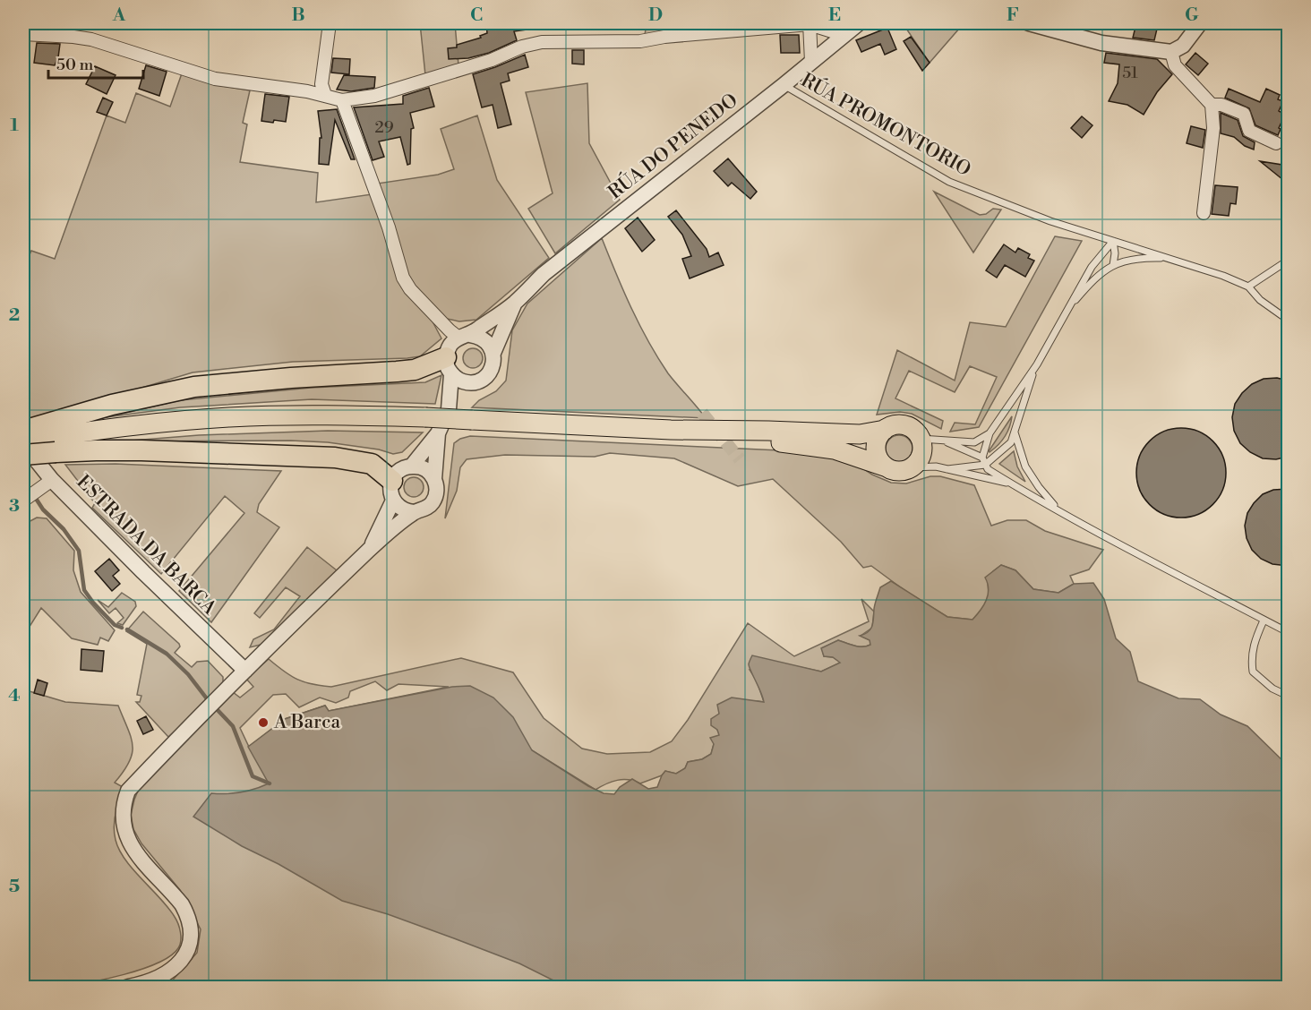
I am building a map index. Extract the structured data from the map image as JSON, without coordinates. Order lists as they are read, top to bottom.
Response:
{
  "streets": {
    "street": ["RÚA DO PENEDO", "ESTRADA DA BARCA"],
    "lane": ["RÚA PROMONTORIO"]
  },
  "crossings": [
    ["RÚA PROMONTORIO", "RÚA DO PENEDO"]
  ],
  "places": ["A Barca"],
  "house_numbers": ["51", "29"],
  "scale_bar": "50 m",
  "grid": {
    "columns": [
      "A",
      "B",
      "C",
      "D",
      "E",
      "F",
      "G"
    ],
    "rows": [
      "1",
      "2",
      "3",
      "4",
      "5"
    ]
  }
}
